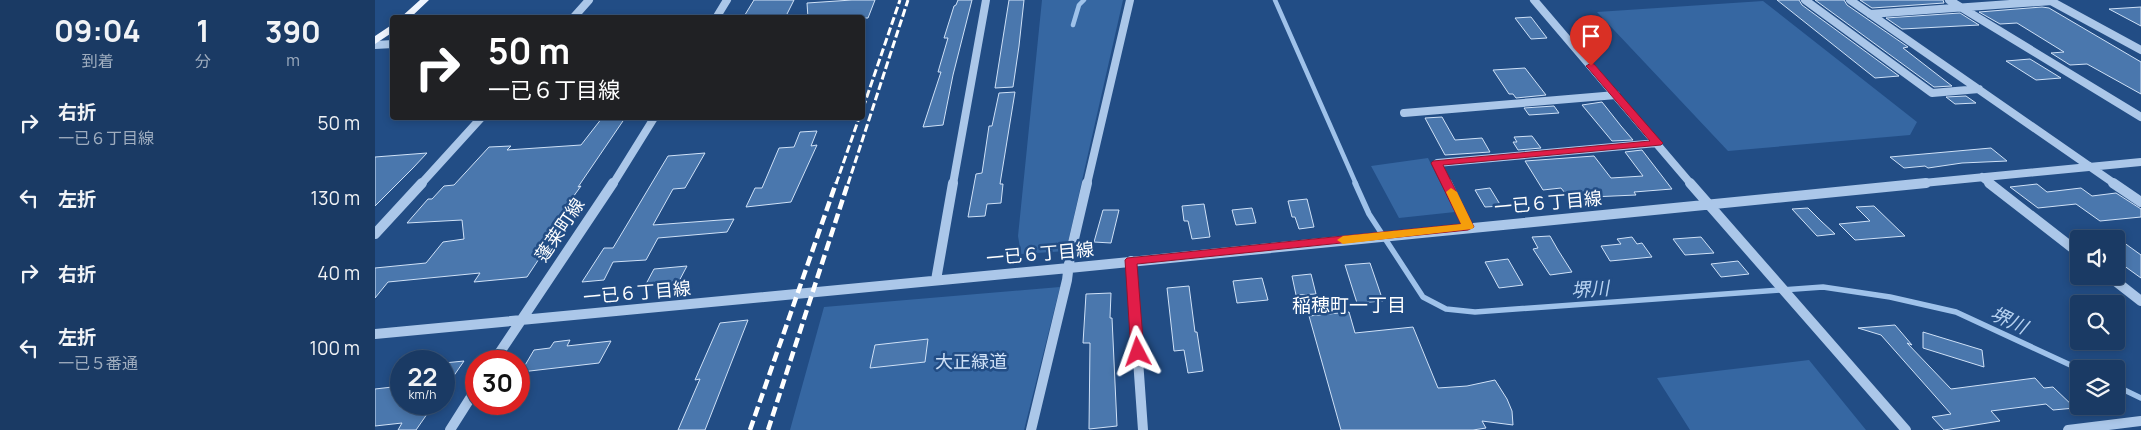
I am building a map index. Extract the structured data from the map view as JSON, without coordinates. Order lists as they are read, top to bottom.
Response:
{
  "streets": {
    "street": ["一已６丁目線", "蓬莱町線"]
  },
  "crossings": [
    ["一已６丁目線", "蓬莱町線"]
  ],
  "districts": ["稲穂町一丁目"],
  "water": ["堺川"],
  "parks": ["大正緑道"],
  "page": {
    "eta": [
      "09:04",
      "到着",
      "1",
      "分",
      "390",
      "m"
    ],
    "turn": ["50 m", "一已６丁目線"],
    "list": [
      {
        "name": "右折",
        "note": "一已６丁目線",
        "value": "50 m"
      },
      {
        "name": "左折",
        "value": "130 m"
      },
      {
        "name": "右折",
        "value": "40 m"
      },
      {
        "name": "左折",
        "note": "一已５番通",
        "value": "100 m"
      }
    ],
    "speed": "22 km/h",
    "limit": "30"
  }
}
